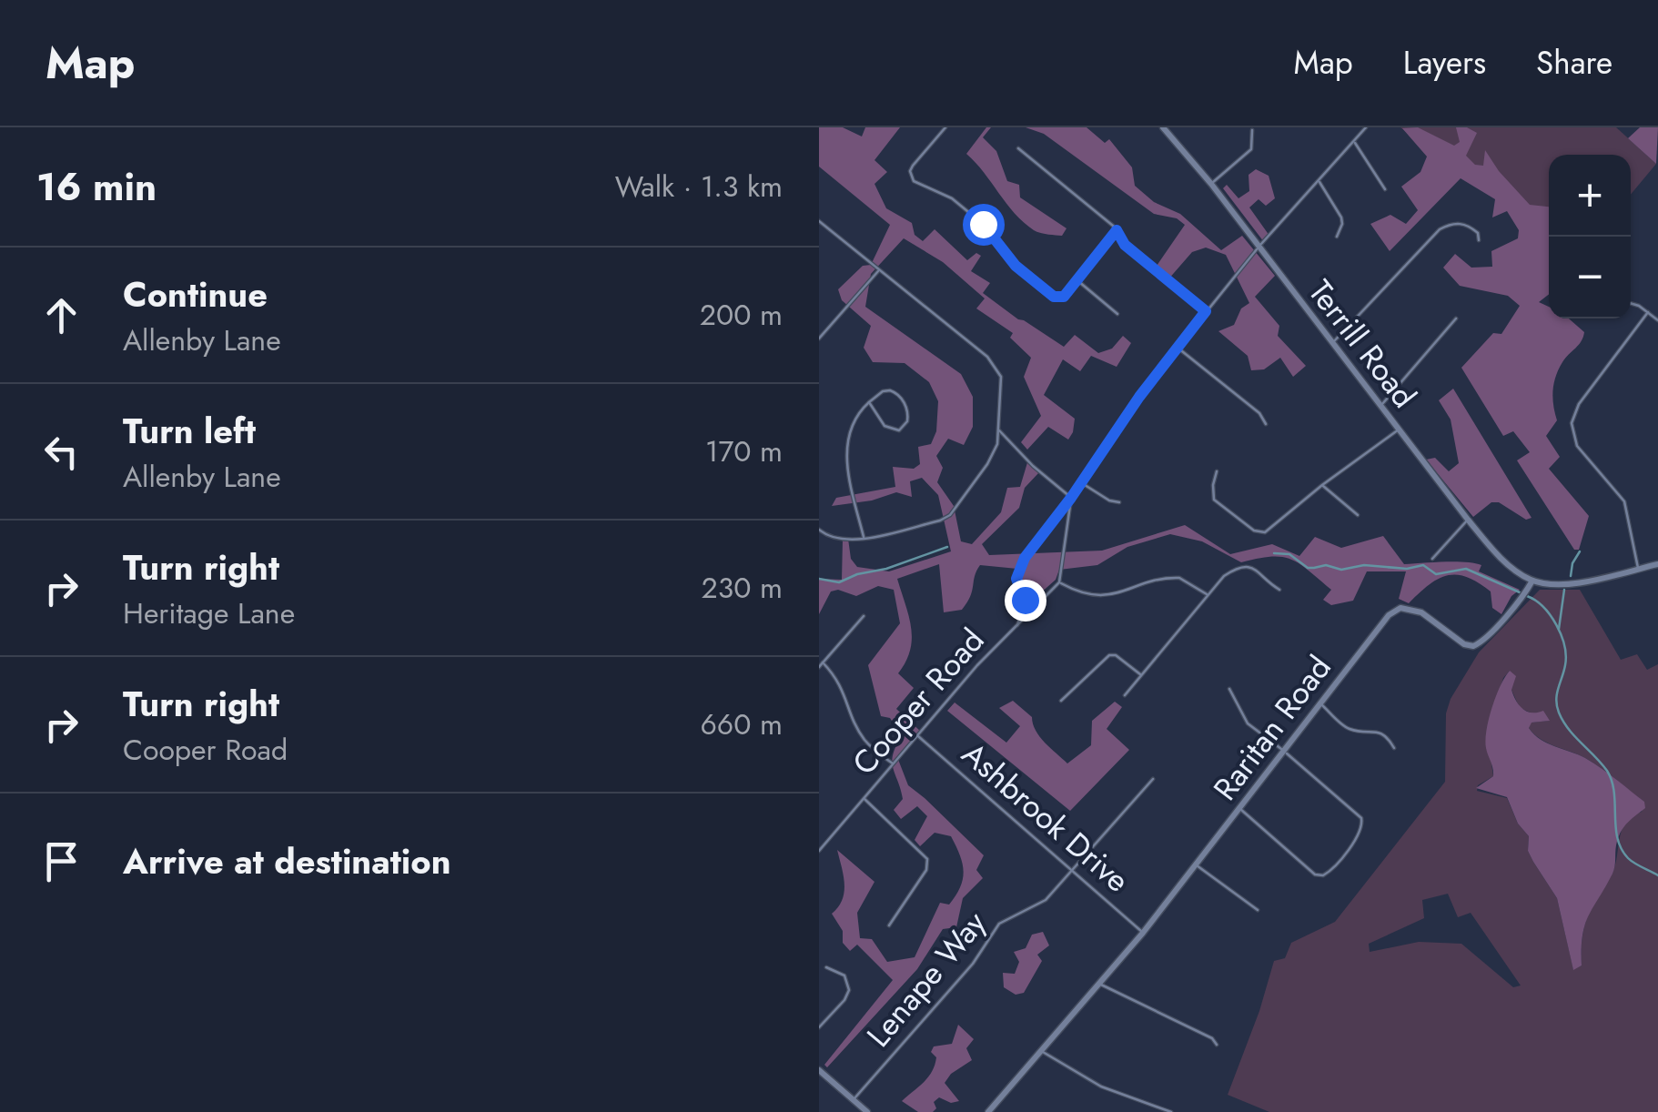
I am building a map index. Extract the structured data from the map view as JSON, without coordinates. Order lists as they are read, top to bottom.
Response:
{
  "streets": {
    "street": [
      "Terrill Road",
      "Cooper Road",
      "Raritan Road",
      "Ashbrook Drive",
      "Lenape Way"
    ]
  },
  "crossings": [
    ["Terrill Road", "Cooper Road"],
    ["Terrill Road", "Raritan Road"],
    ["Cooper Road", "Ashbrook Drive"],
    ["Raritan Road", "Ashbrook Drive"],
    ["Ashbrook Drive", "Lenape Way"]
  ],
  "page": {
    "header": "Map",
    "nav": ["Map", "Layers", "Share"],
    "heading": ["16 min", "Walk · 1.3 km"],
    "map_buttons": ["+", "−"],
    "list": [
      ["Continue", "Allenby Lane", "200 m"],
      ["Turn left", "Allenby Lane", "170 m"],
      ["Turn right", "Heritage Lane", "230 m"],
      ["Turn right", "Cooper Road", "660 m"],
      "Arrive at destination"
    ]
  }
}
